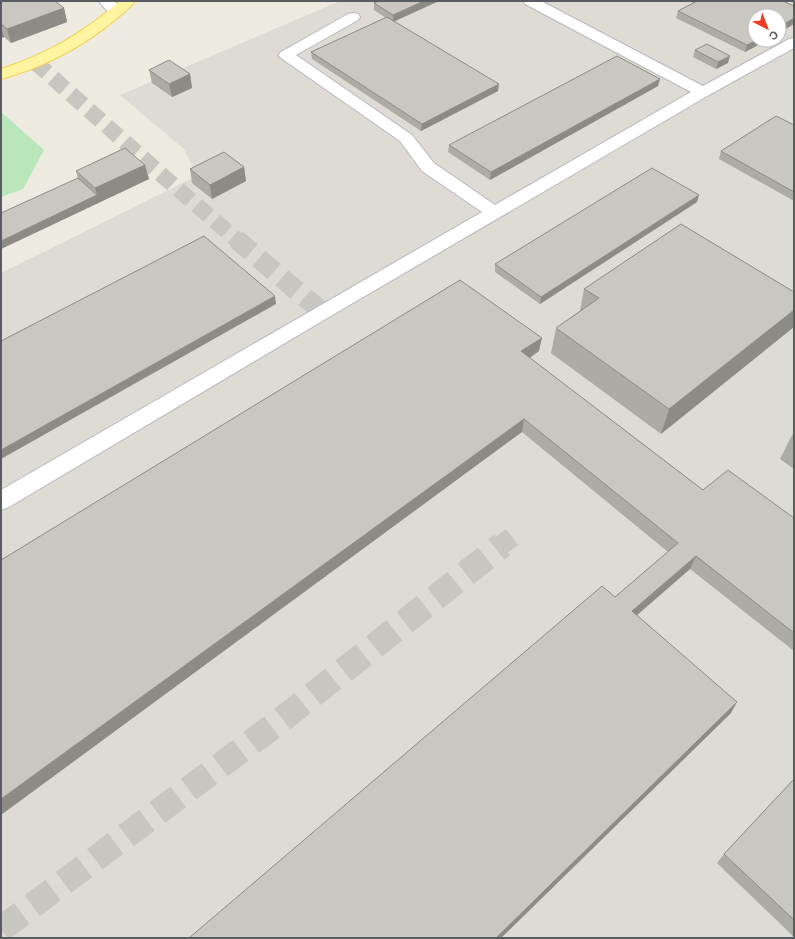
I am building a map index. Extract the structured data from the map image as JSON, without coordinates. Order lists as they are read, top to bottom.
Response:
{
  "north": "bottom right"
}
